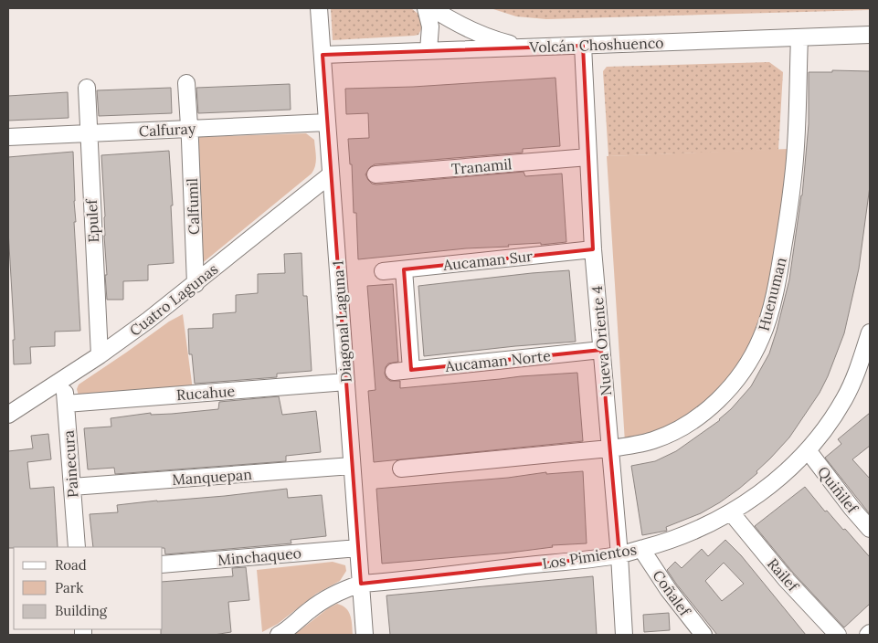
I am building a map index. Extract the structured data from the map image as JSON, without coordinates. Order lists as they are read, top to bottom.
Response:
{
  "streets": {
    "street": [
      "Volcán Choshuenco",
      "Calfuray",
      "Tranamil",
      "Calfumil",
      "Epulef",
      "Aucaman Sur",
      "Huenuman",
      "Cuatro Lagunas",
      "Diagonal Laguna 1",
      "Nueva Oriente 4",
      "Aucaman Norte",
      "Rucahue",
      "Painecura",
      "Manquepan",
      "Quiñilef",
      "Minchaqueo",
      "Los Pimientos",
      "Railef",
      "Coñalef"
    ]
  },
  "crossings": [
    ["Volcán Choshuenco", "Huenuman"],
    ["Volcán Choshuenco", "Diagonal Laguna 1"],
    ["Volcán Choshuenco", "Nueva Oriente 4"],
    ["Calfuray", "Calfumil"],
    ["Calfuray", "Epulef"],
    ["Calfuray", "Diagonal Laguna 1"],
    ["Tranamil", "Nueva Oriente 4"],
    ["Calfumil", "Cuatro Lagunas"],
    ["Epulef", "Cuatro Lagunas"],
    ["Aucaman Sur", "Nueva Oriente 4"],
    ["Huenuman", "Nueva Oriente 4"],
    ["Cuatro Lagunas", "Diagonal Laguna 1"],
    ["Cuatro Lagunas", "Painecura"],
    ["Diagonal Laguna 1", "Rucahue"],
    ["Diagonal Laguna 1", "Manquepan"],
    ["Diagonal Laguna 1", "Minchaqueo"],
    ["Diagonal Laguna 1", "Los Pimientos"],
    ["Nueva Oriente 4", "Aucaman Norte"],
    ["Nueva Oriente 4", "Los Pimientos"],
    ["Rucahue", "Painecura"],
    ["Painecura", "Manquepan"],
    ["Quiñilef", "Los Pimientos"],
    ["Los Pimientos", "Railef"],
    ["Los Pimientos", "Coñalef"]
  ],
  "legend": ["Road", "Park", "Building"]
}
